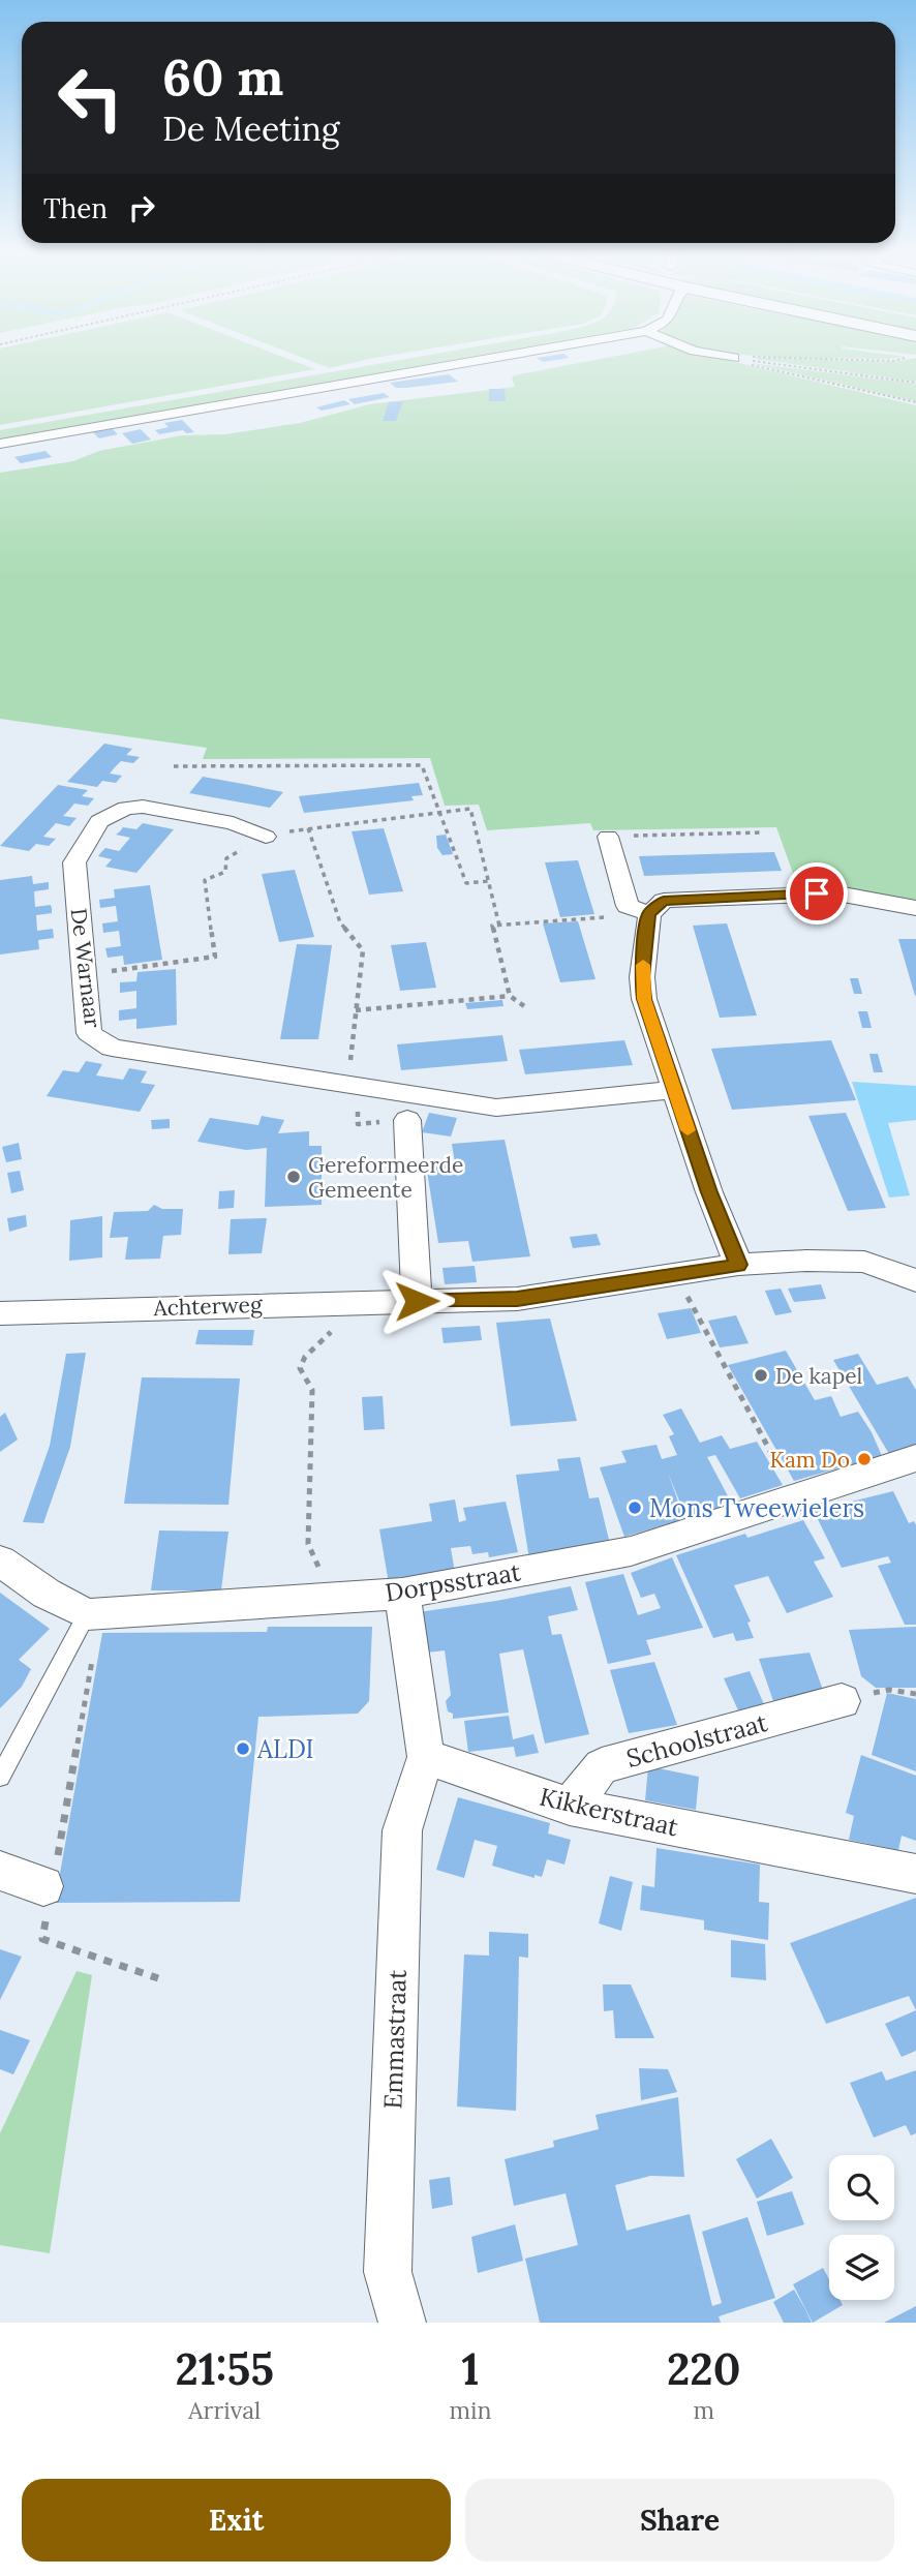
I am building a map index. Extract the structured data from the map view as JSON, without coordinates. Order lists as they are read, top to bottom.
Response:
{
  "streets": {
    "street": [
      "De Warnaar",
      "Achterweg",
      "Dorpsstraat",
      "Schoolstraat",
      "Kikkerstraat",
      "Emmastraat"
    ]
  },
  "crossings": [
    ["Schoolstraat", "Kikkerstraat"],
    ["Kikkerstraat", "Emmastraat"]
  ],
  "places": [
    "Gereformeerde Gemeente",
    "De kapel",
    "Kam Do",
    "Mons Tweewielers",
    "ALDI"
  ],
  "page": {
    "turn": ["60 m", "De Meeting"],
    "then": "Then",
    "eta": [
      "21:55",
      "Arrival",
      "1",
      "min",
      "220",
      "m"
    ],
    "buttons": ["Exit", "Share"]
  }
}
